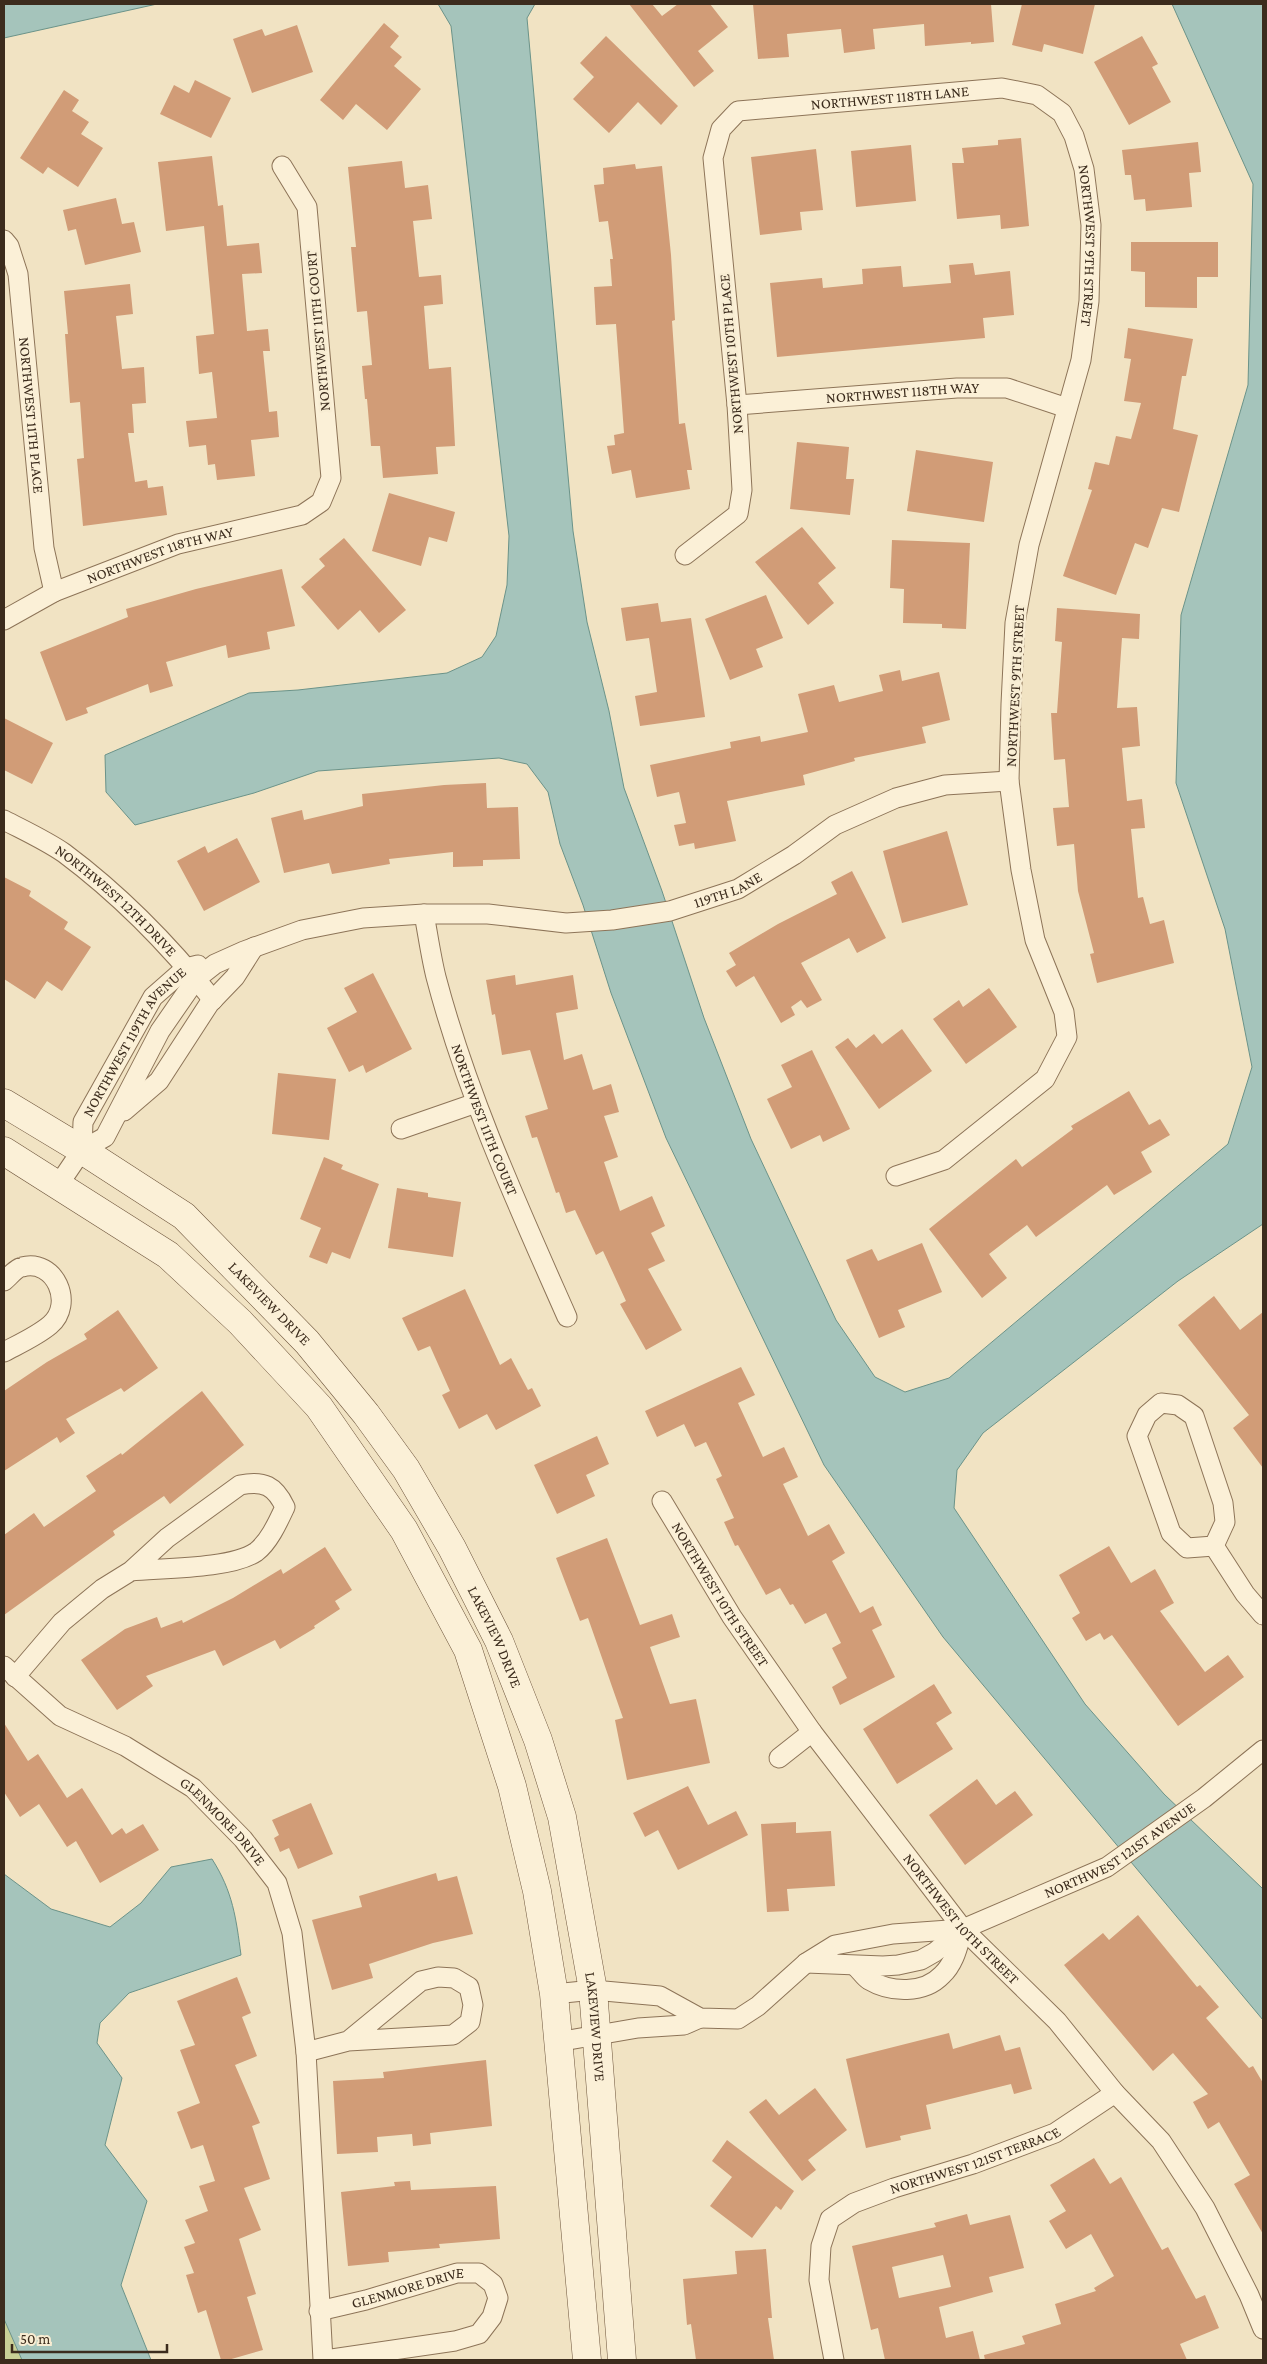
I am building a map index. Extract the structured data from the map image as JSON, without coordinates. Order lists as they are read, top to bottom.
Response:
{
  "streets": {
    "street": [
      "NORTHWEST 118TH LANE",
      "NORTHWEST 9TH STREET",
      "NORTHWEST 11TH COURT",
      "NORTHWEST 10TH PLACE",
      "NORTHWEST 118TH WAY",
      "NORTHWEST 11TH PLACE",
      "119TH LANE",
      "NORTHWEST 12TH DRIVE",
      "NORTHWEST 119TH AVENUE",
      "LAKEVIEW DRIVE",
      "NORTHWEST 10TH STREET",
      "GLENMORE DRIVE",
      "NORTHWEST 121ST AVENUE",
      "NORTHWEST 121ST TERRACE"
    ]
  },
  "crossings": [
    ["NORTHWEST 118TH LANE", "NORTHWEST 9TH STREET"],
    ["NORTHWEST 118TH LANE", "NORTHWEST 10TH PLACE"],
    ["NORTHWEST 9TH STREET", "NORTHWEST 118TH WAY"],
    ["NORTHWEST 9TH STREET", "119TH LANE"],
    ["NORTHWEST 11TH COURT", "NORTHWEST 118TH WAY"],
    ["NORTHWEST 11TH COURT", "119TH LANE"],
    ["NORTHWEST 11TH COURT", "NORTHWEST 119TH AVENUE"],
    ["NORTHWEST 10TH PLACE", "NORTHWEST 118TH WAY"],
    ["NORTHWEST 118TH WAY", "NORTHWEST 11TH PLACE"],
    ["119TH LANE", "NORTHWEST 119TH AVENUE"],
    ["NORTHWEST 12TH DRIVE", "NORTHWEST 119TH AVENUE"],
    ["NORTHWEST 119TH AVENUE", "LAKEVIEW DRIVE"],
    ["LAKEVIEW DRIVE", "NORTHWEST 121ST AVENUE"],
    ["NORTHWEST 10TH STREET", "NORTHWEST 121ST AVENUE"],
    ["NORTHWEST 10TH STREET", "NORTHWEST 121ST TERRACE"]
  ],
  "scale_bar": "50 m"
}
